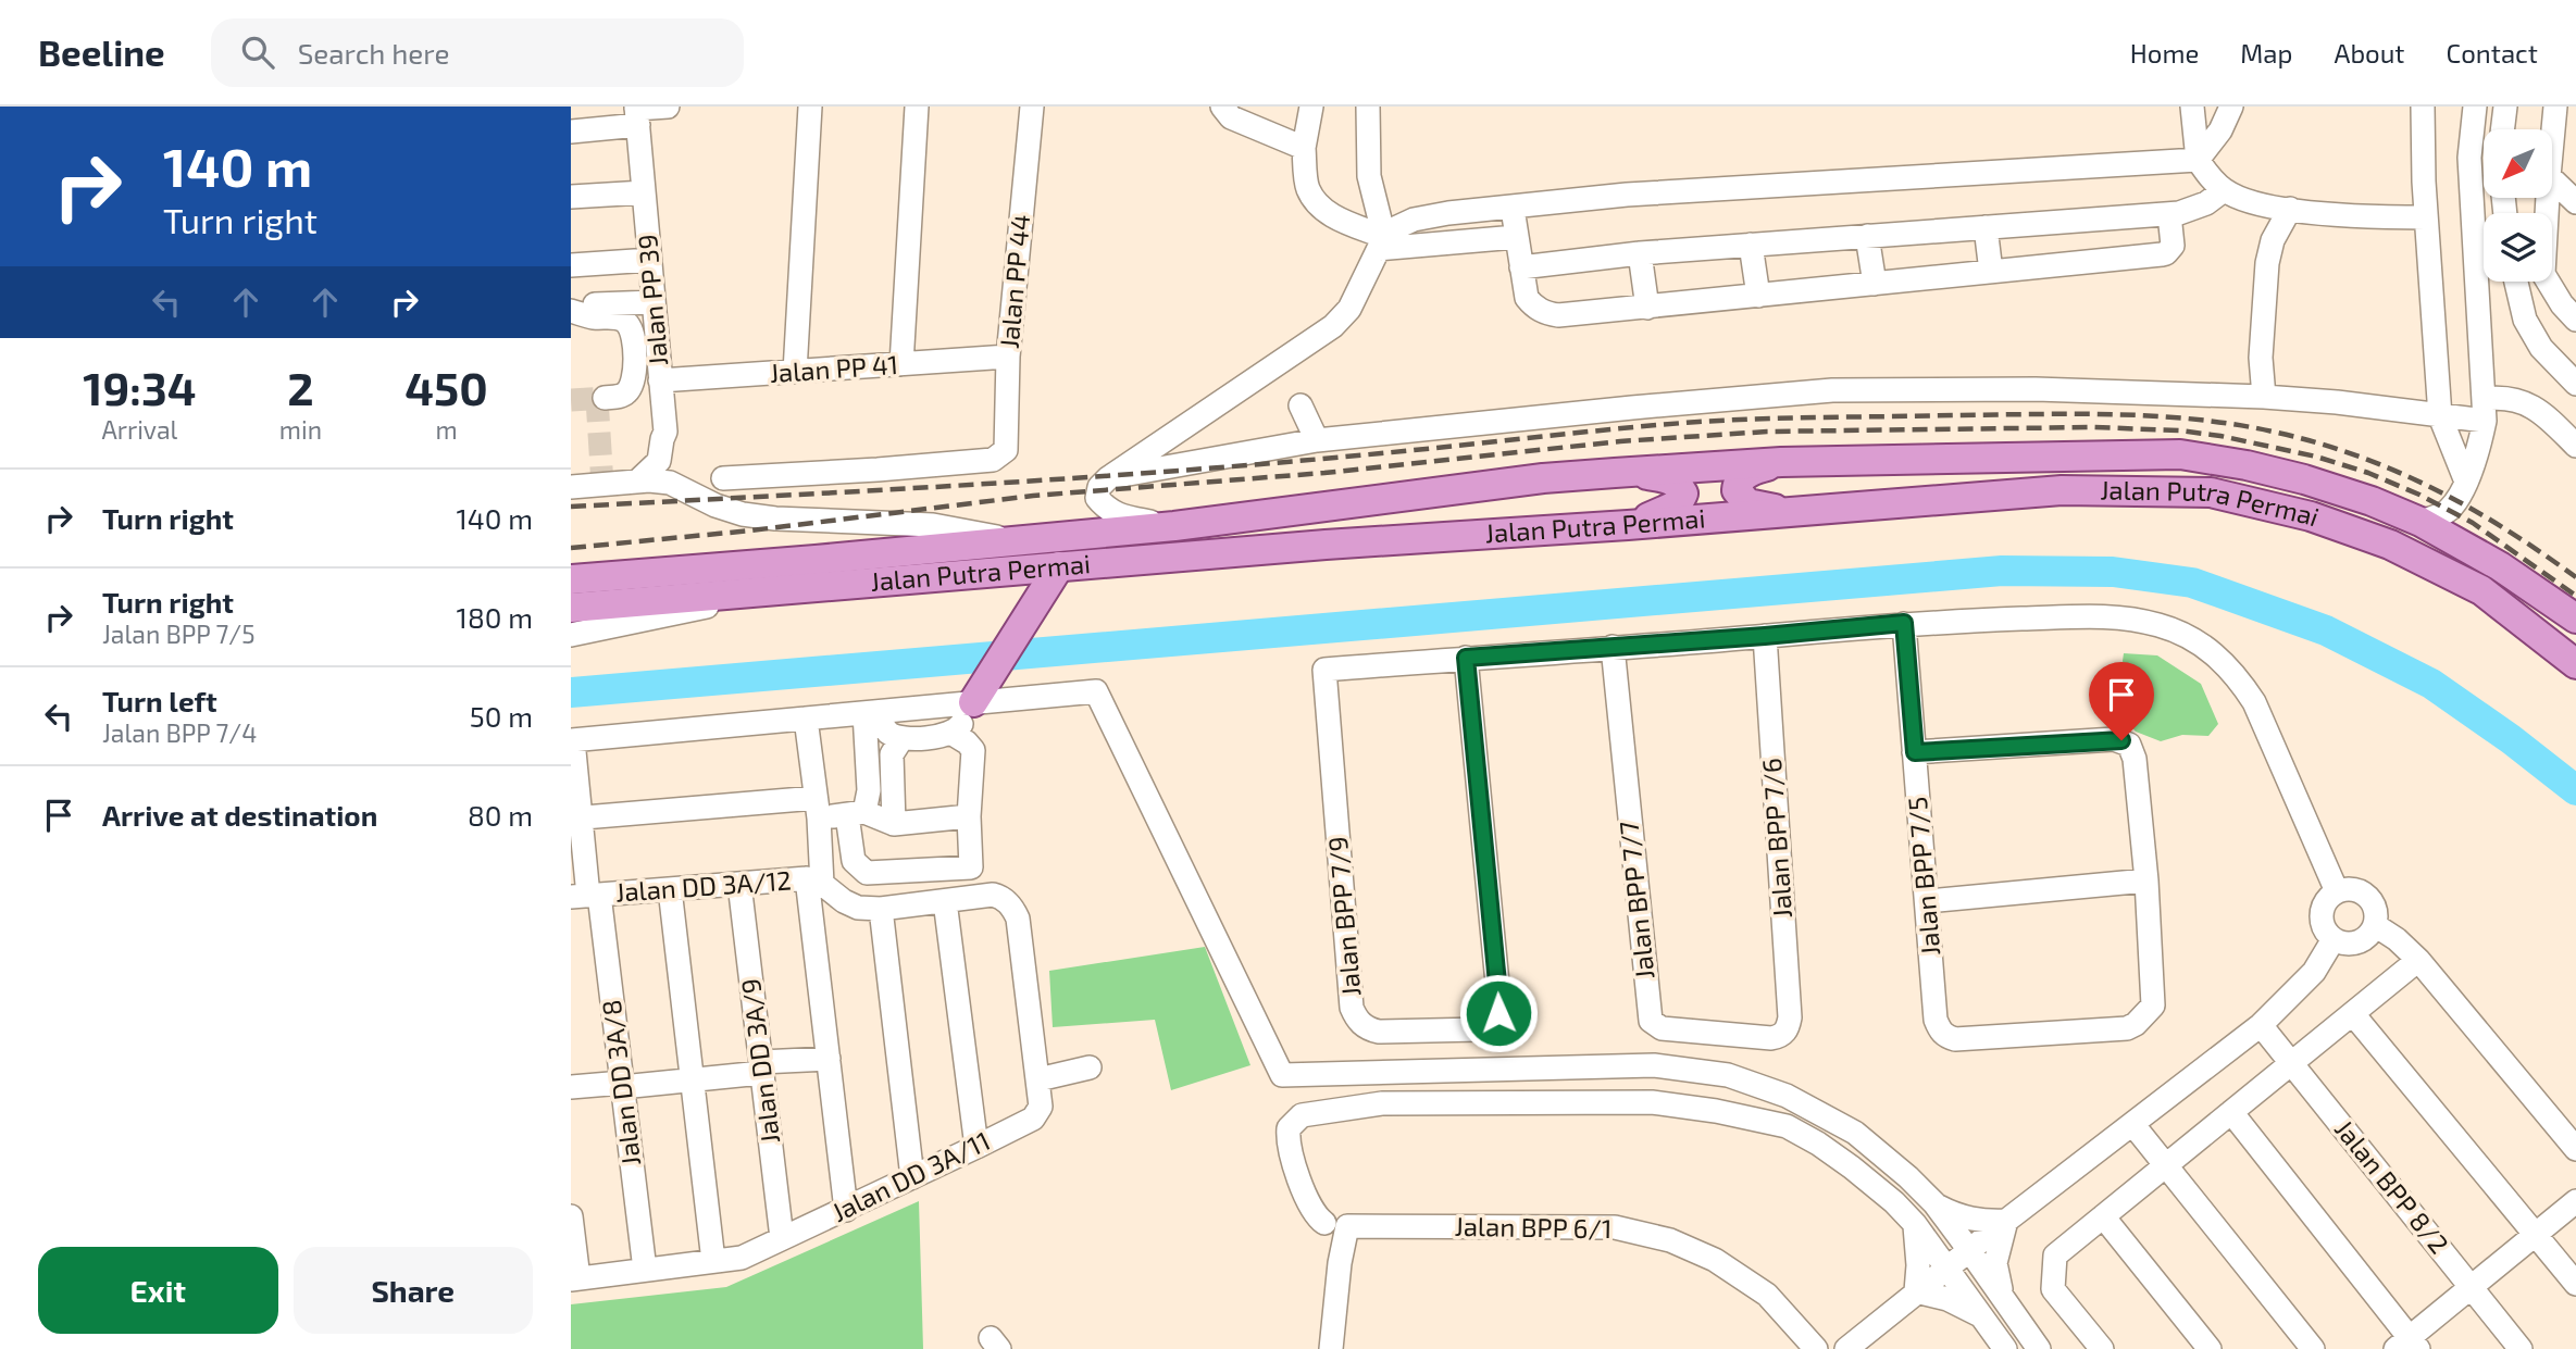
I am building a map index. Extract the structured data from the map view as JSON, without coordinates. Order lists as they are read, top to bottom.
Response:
{
  "streets": {
    "main road": ["Jalan Putra Permai"],
    "street": [
      "Jalan PP 44",
      "Jalan PP 39",
      "Jalan PP 41",
      "Jalan BPP 7/6",
      "Jalan BPP 7/5",
      "Jalan DD 3A/12",
      "Jalan BPP 7/7",
      "Jalan BPP 7/9",
      "Jalan DD 3A/9",
      "Jalan DD 3A/8",
      "Jalan DD 3A/11",
      "Jalan BPP 8/2",
      "Jalan BPP 6/1"
    ]
  },
  "crossings": [
    ["Jalan PP 44", "Jalan PP 41"],
    ["Jalan PP 39", "Jalan PP 41"],
    ["Jalan BPP 7/6", "Jalan BPP 7/7"],
    ["Jalan DD 3A/12", "Jalan DD 3A/9"],
    ["Jalan DD 3A/12", "Jalan DD 3A/8"],
    ["Jalan DD 3A/12", "Jalan DD 3A/11"],
    ["Jalan DD 3A/9", "Jalan DD 3A/11"],
    ["Jalan DD 3A/8", "Jalan DD 3A/11"]
  ],
  "north": "bottom left",
  "page": {
    "header": "Beeline",
    "search": "Search here",
    "nav": [
      "Home",
      "Map",
      "About",
      "Contact"
    ],
    "turn": ["140 m", "Turn right"],
    "eta": [
      "19:34",
      "Arrival",
      "2",
      "min",
      "450",
      "m"
    ],
    "list": [
      {
        "name": "Turn right",
        "value": "140 m"
      },
      {
        "name": "Turn right",
        "note": "Jalan BPP 7/5",
        "value": "180 m"
      },
      {
        "name": "Turn left",
        "note": "Jalan BPP 7/4",
        "value": "50 m"
      },
      {
        "name": "Arrive at destination",
        "value": "80 m"
      }
    ],
    "buttons": ["Exit", "Share"]
  }
}
